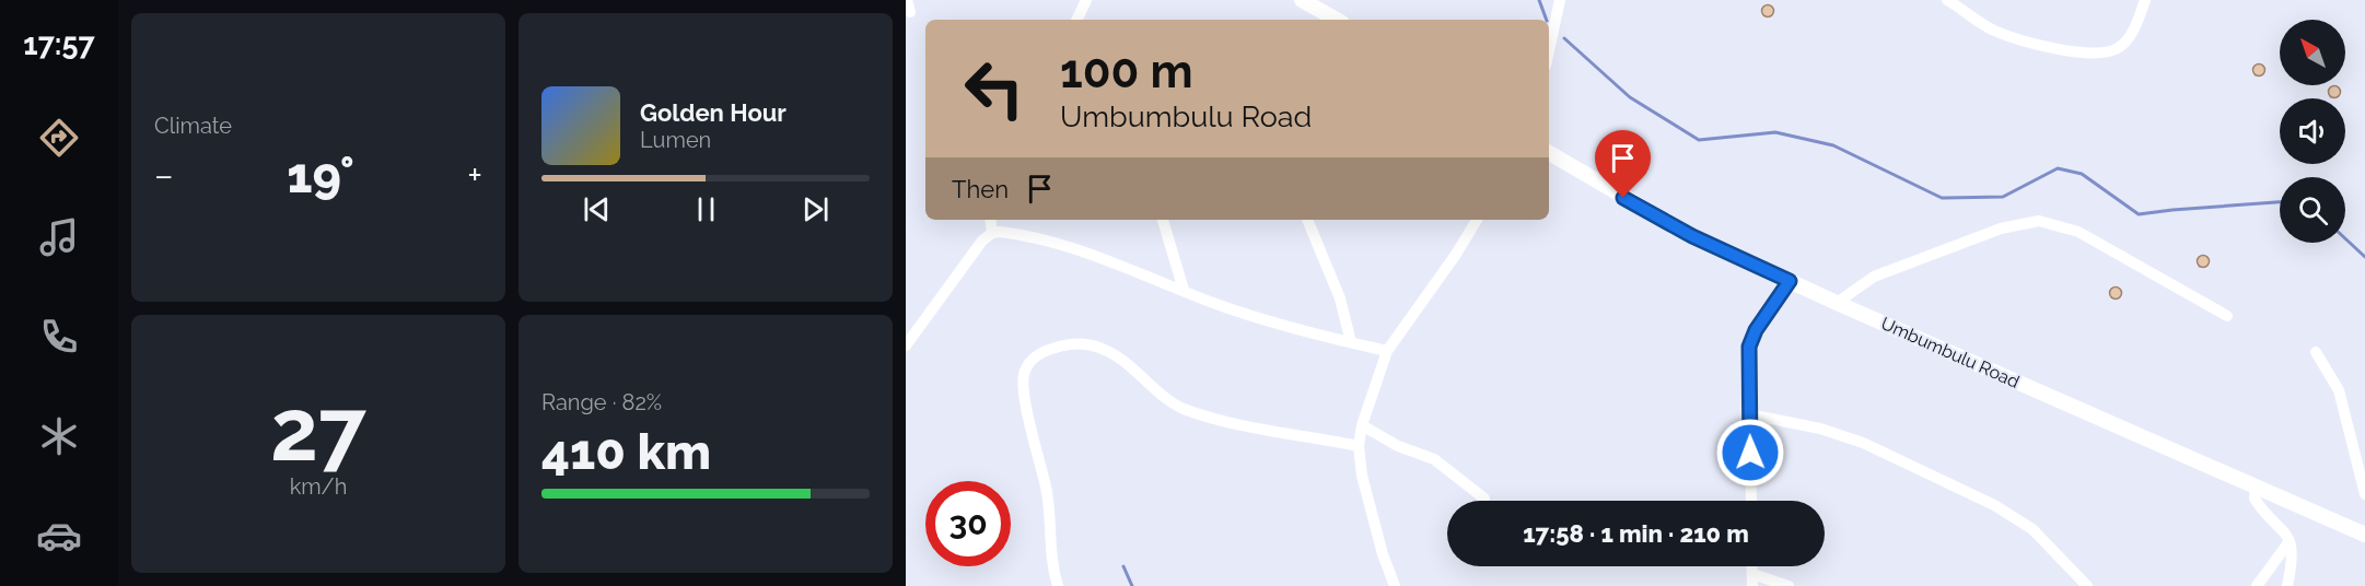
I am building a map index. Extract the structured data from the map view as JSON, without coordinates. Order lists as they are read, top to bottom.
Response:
{
  "streets": {
    "main road": ["Umbumbulu Road"]
  },
  "north": "top left",
  "page": {
    "tabs": "17:57",
    "tile": [
      "Climate",
      ["27", "km/h"],
      ["Range · 82%", "410 km"]
    ],
    "turn": ["100 m", "Umbumbulu Road"],
    "song": ["Golden Hour", "Lumen"],
    "heat": ["−", "19°", "+"],
    "then": "Then",
    "limit": "30",
    "trip": "17:58 · 1 min · 210 m"
  }
}
